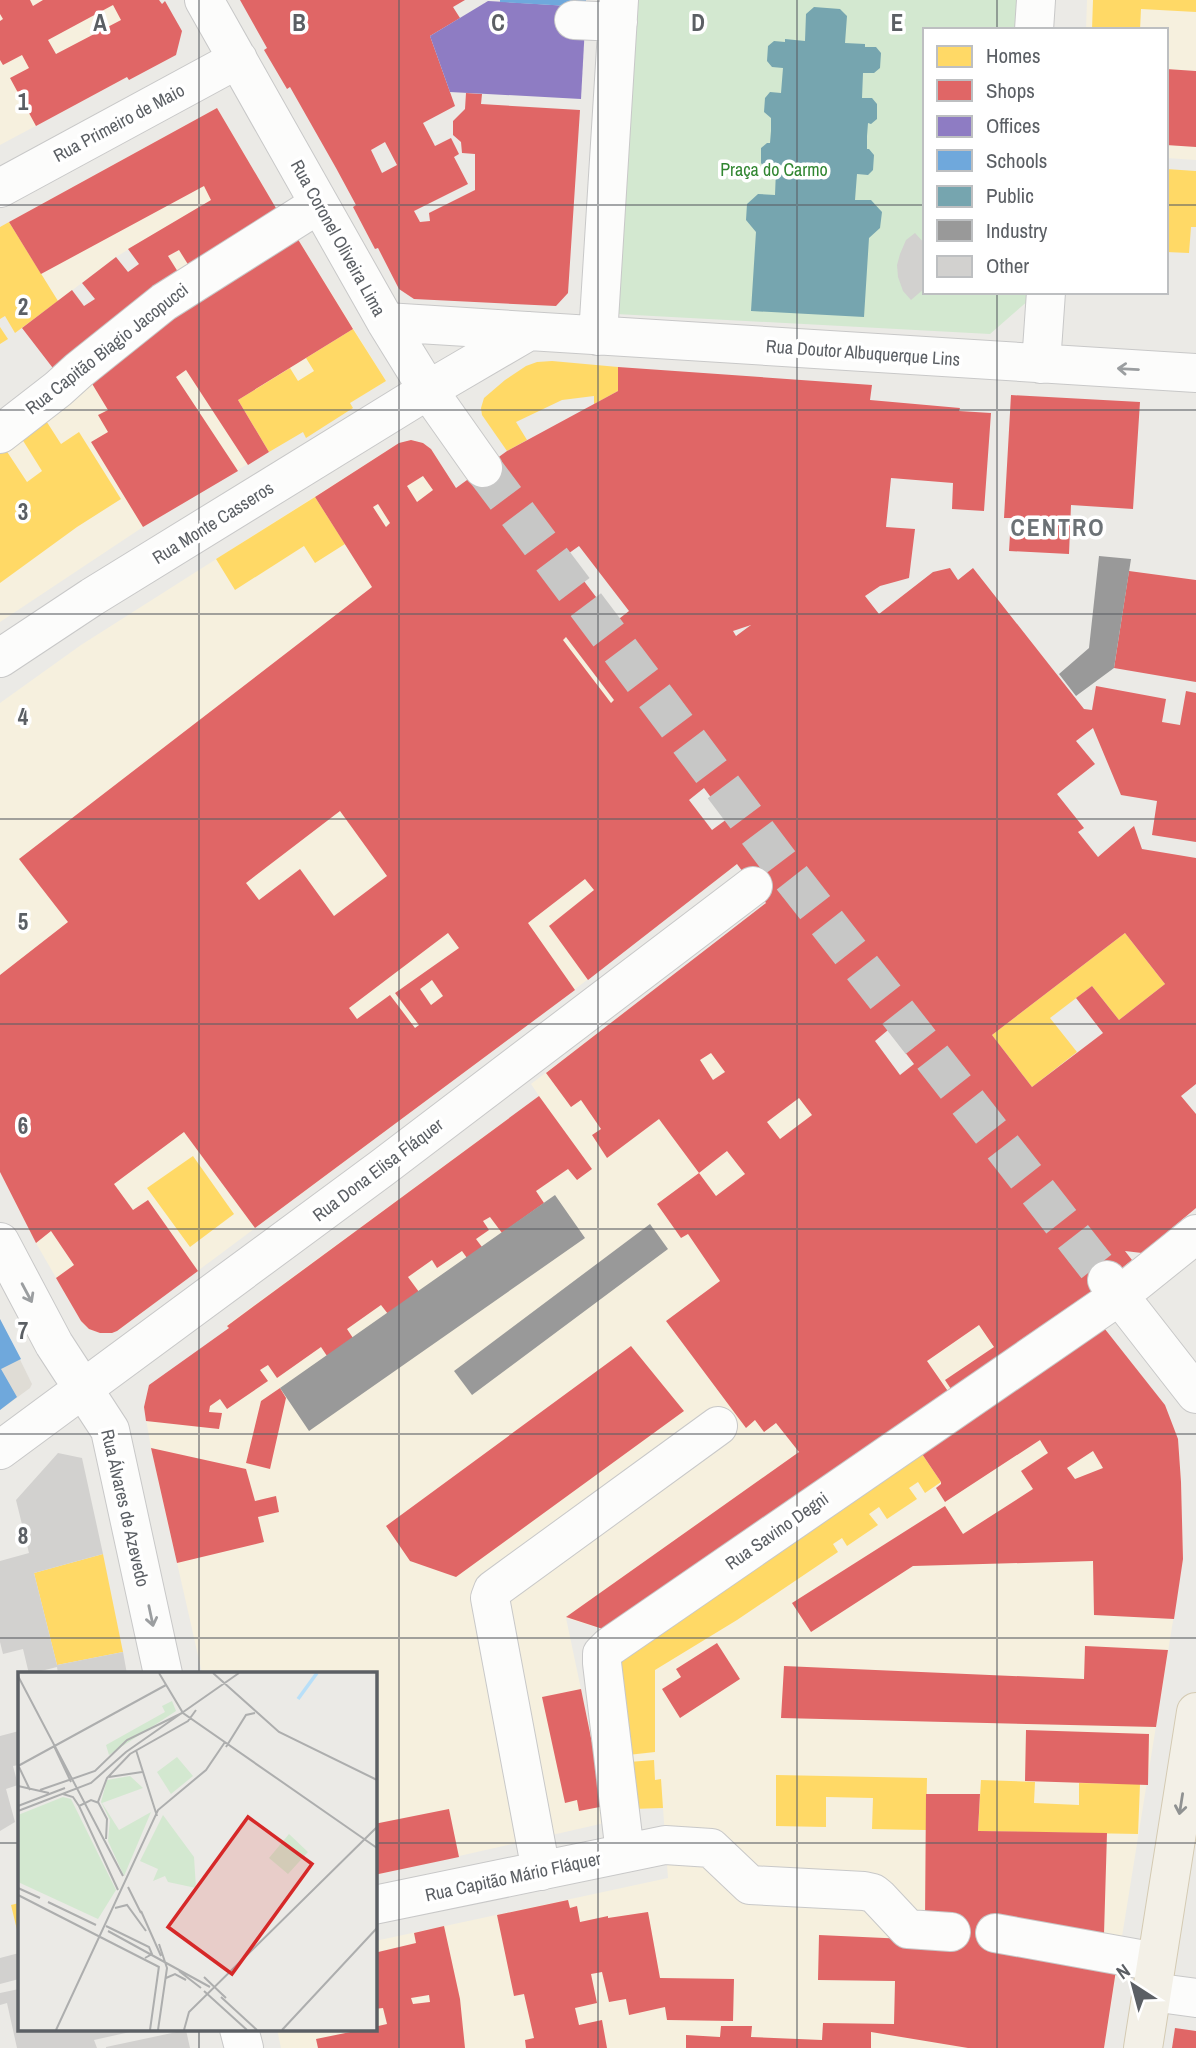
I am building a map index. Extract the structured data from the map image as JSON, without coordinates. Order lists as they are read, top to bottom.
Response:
{
  "streets": {
    "street": [
      "Rua Primeiro de Maio",
      "Rua Coronel Oliveira Lima",
      "Rua Capitão Biagio Jacopucci",
      "Rua Doutor Albuquerque Lins",
      "Rua Monte Casseros",
      "Rua Dona Elisa Fláquer",
      "Rua Álvares de Azevedo",
      "Rua Savino Degni",
      "Rua Capitão Mário Fláquer"
    ]
  },
  "crossings": [
    ["Rua Primeiro de Maio", "Rua Coronel Oliveira Lima"],
    ["Rua Coronel Oliveira Lima", "Rua Capitão Biagio Jacopucci"],
    ["Rua Coronel Oliveira Lima", "Rua Doutor Albuquerque Lins"],
    ["Rua Coronel Oliveira Lima", "Rua Monte Casseros"],
    ["Rua Doutor Albuquerque Lins", "Rua Monte Casseros"],
    ["Rua Dona Elisa Fláquer", "Rua Álvares de Azevedo"],
    ["Rua Savino Degni", "Rua Capitão Mário Fláquer"]
  ],
  "one_way": ["Rua Álvares de Azevedo"],
  "districts": ["CENTRO"],
  "parks": ["Praça do Carmo"],
  "legend": [
    "Homes",
    "Shops",
    "Offices",
    "Schools",
    "Public",
    "Industry",
    "Other"
  ],
  "north": "top left",
  "grid": {
    "columns": [
      "A",
      "B",
      "C",
      "D",
      "E"
    ],
    "rows": [
      "1",
      "2",
      "3",
      "4",
      "5",
      "6",
      "7",
      "8"
    ]
  }
}
